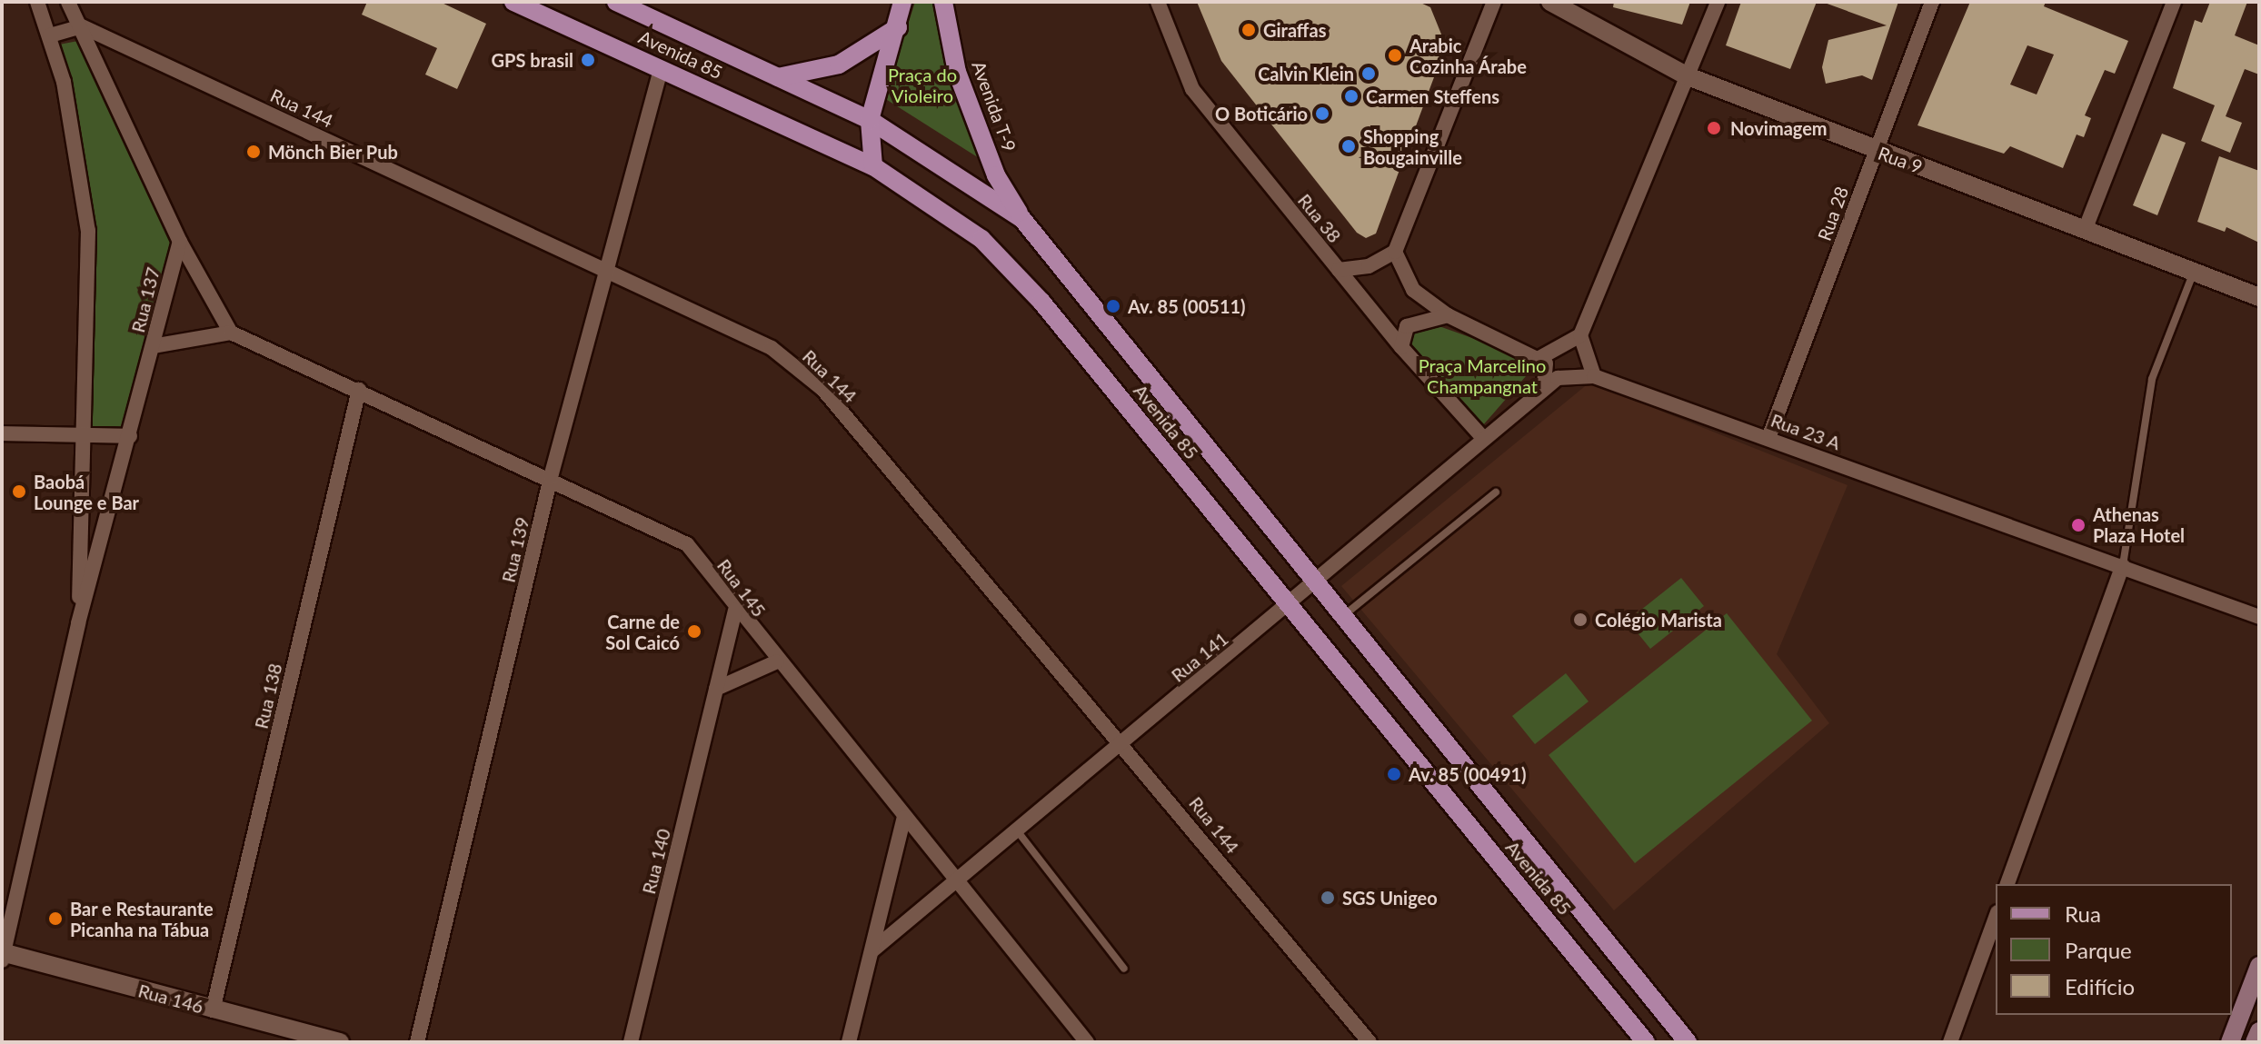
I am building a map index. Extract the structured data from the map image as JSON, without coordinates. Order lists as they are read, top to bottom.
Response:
{
  "streets": {
    "main road": ["Avenida 85", "Avenida T-9"],
    "street": [
      "Rua 144",
      "Rua 9",
      "Rua 28",
      "Rua 38",
      "Rua 137",
      "Rua 23 A",
      "Rua 139",
      "Rua 145",
      "Rua 141",
      "Rua 138",
      "Rua 140",
      "Rua 146"
    ]
  },
  "crossings": [
    ["Avenida 85", "Avenida T-9"],
    ["Avenida 85", "Rua 139"],
    ["Avenida 85", "Rua 141"],
    ["Rua 144", "Rua 139"],
    ["Rua 144", "Rua 141"],
    ["Rua 9", "Rua 28"],
    ["Rua 28", "Rua 23 A"],
    ["Rua 38", "Rua 141"],
    ["Rua 137", "Rua 146"],
    ["Rua 23 A", "Rua 141"],
    ["Rua 139", "Rua 145"],
    ["Rua 145", "Rua 141"],
    ["Rua 145", "Rua 138"],
    ["Rua 145", "Rua 140"],
    ["Rua 138", "Rua 146"]
  ],
  "parks": ["Praça do Violeiro", "Praça Marcelino Champangnat"],
  "places": [
    "Giraffas",
    "Arabic Cozinha Árabe",
    "GPS brasil",
    "Calvin Klein",
    "Carmen Steffens",
    "O Boticário",
    "Novimagem",
    "Shopping Bougainville",
    "Mönch Bier Pub",
    "Av. 85 (00511)",
    "Baobá Lounge e Bar",
    "Athenas Plaza Hotel",
    "Colégio Marista",
    "Carne de Sol Caicó",
    "Av. 85 (00491)",
    "SGS Unigeo",
    "Bar e Restaurante Picanha na Tábua"
  ],
  "legend": ["Rua", "Parque", "Edifício"]
}
